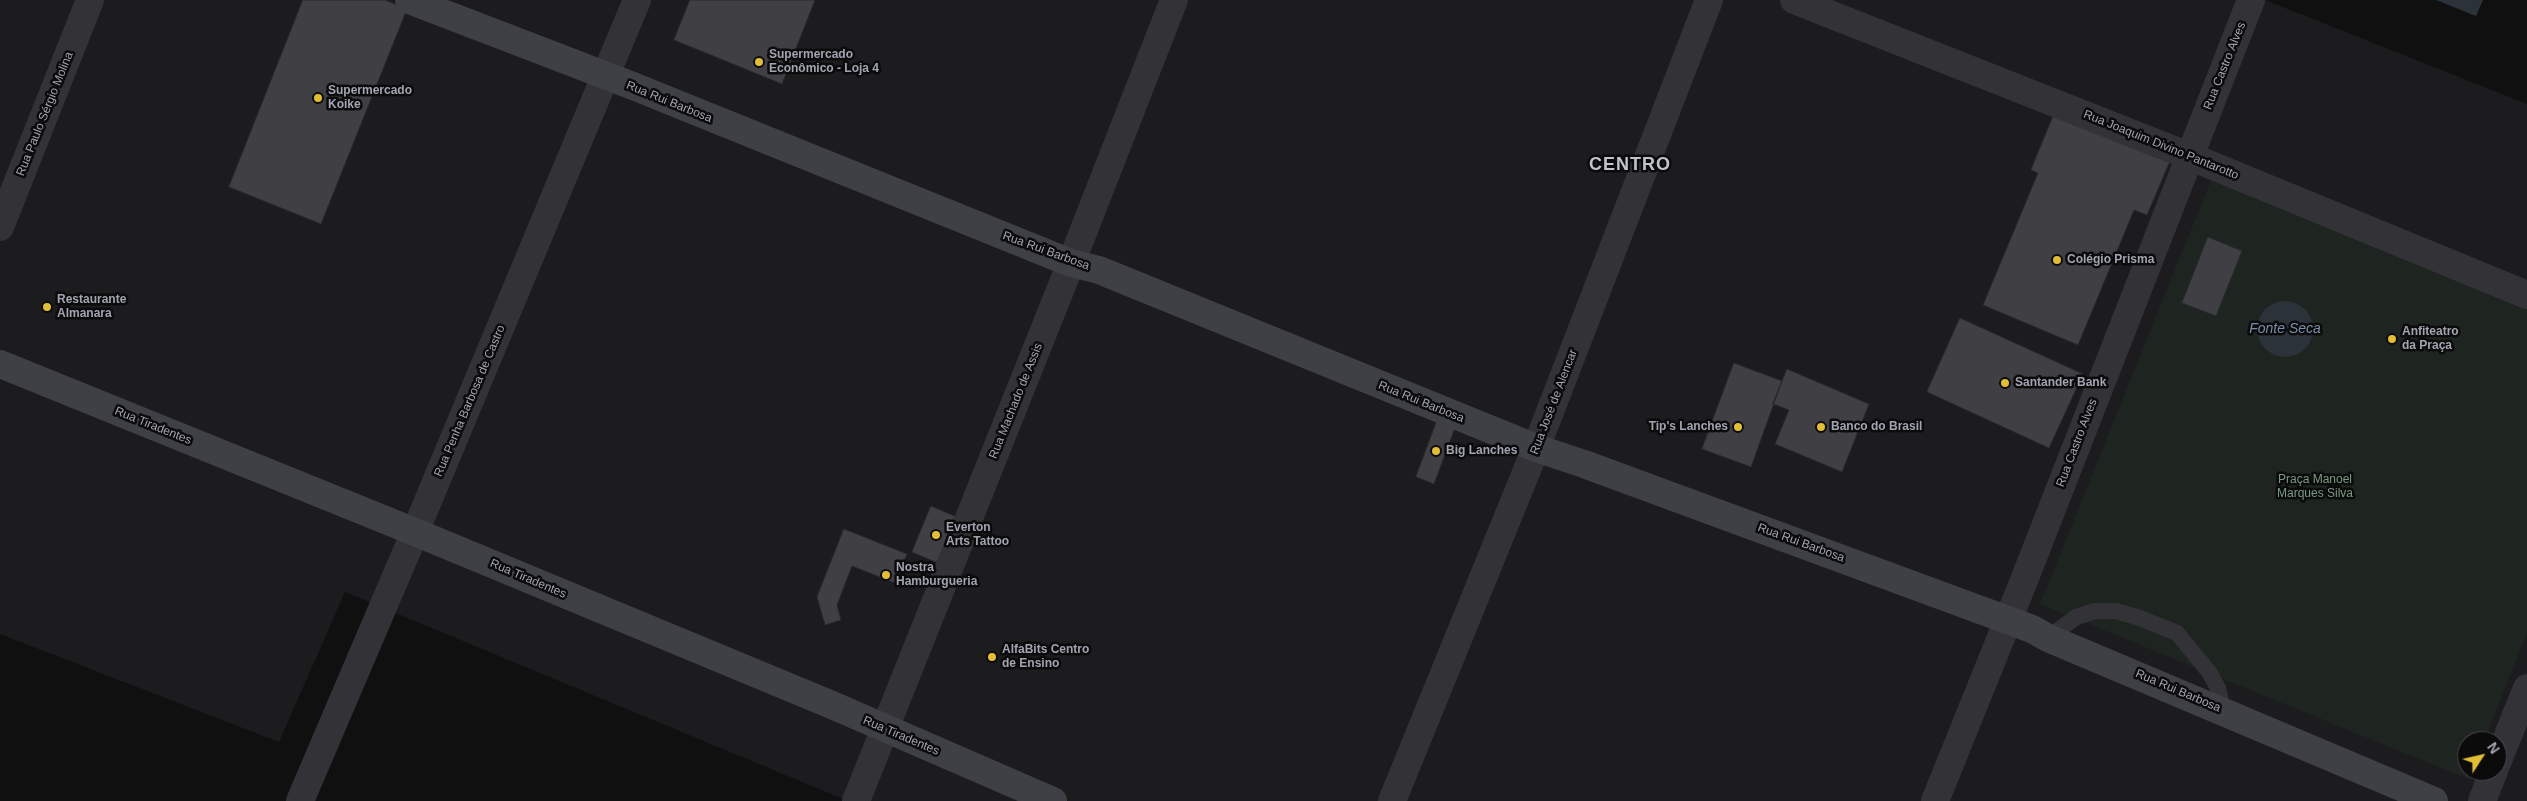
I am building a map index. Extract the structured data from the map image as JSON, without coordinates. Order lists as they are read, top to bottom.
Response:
{
  "streets": {
    "main road": ["Rua Rui Barbosa", "Rua Tiradentes"],
    "street": [
      "Rua Castro Alves",
      "Rua Paulo Sérgio Molina",
      "Rua Joaquim Divino Pantarotto",
      "Rua Penha Barbosa de Castro",
      "Rua Machado de Assis",
      "Rua José de Alencar"
    ]
  },
  "crossings": [
    ["Rua Castro Alves", "Rua Rui Barbosa"],
    ["Rua Castro Alves", "Rua Joaquim Divino Pantarotto"],
    ["Rua Rui Barbosa", "Rua Penha Barbosa de Castro"],
    ["Rua Rui Barbosa", "Rua Machado de Assis"],
    ["Rua Rui Barbosa", "Rua José de Alencar"],
    ["Rua Penha Barbosa de Castro", "Rua Tiradentes"],
    ["Rua Machado de Assis", "Rua Tiradentes"]
  ],
  "districts": ["CENTRO"],
  "water": ["Fonte Seca"],
  "parks": ["Praça Manoel Marques Silva"],
  "places": [
    "Supermercado Econômico - Loja 4",
    "Supermercado Koike",
    "Colégio Prisma",
    "Restaurante Almanara",
    "Anfiteatro da Praça",
    "Santander Bank",
    "Tip's Lanches",
    "Banco do Brasil",
    "Big Lanches",
    "Everton Arts Tattoo",
    "Nostra Hamburgueria",
    "AlfaBits Centro de Ensino"
  ],
  "north": "top right"
}
